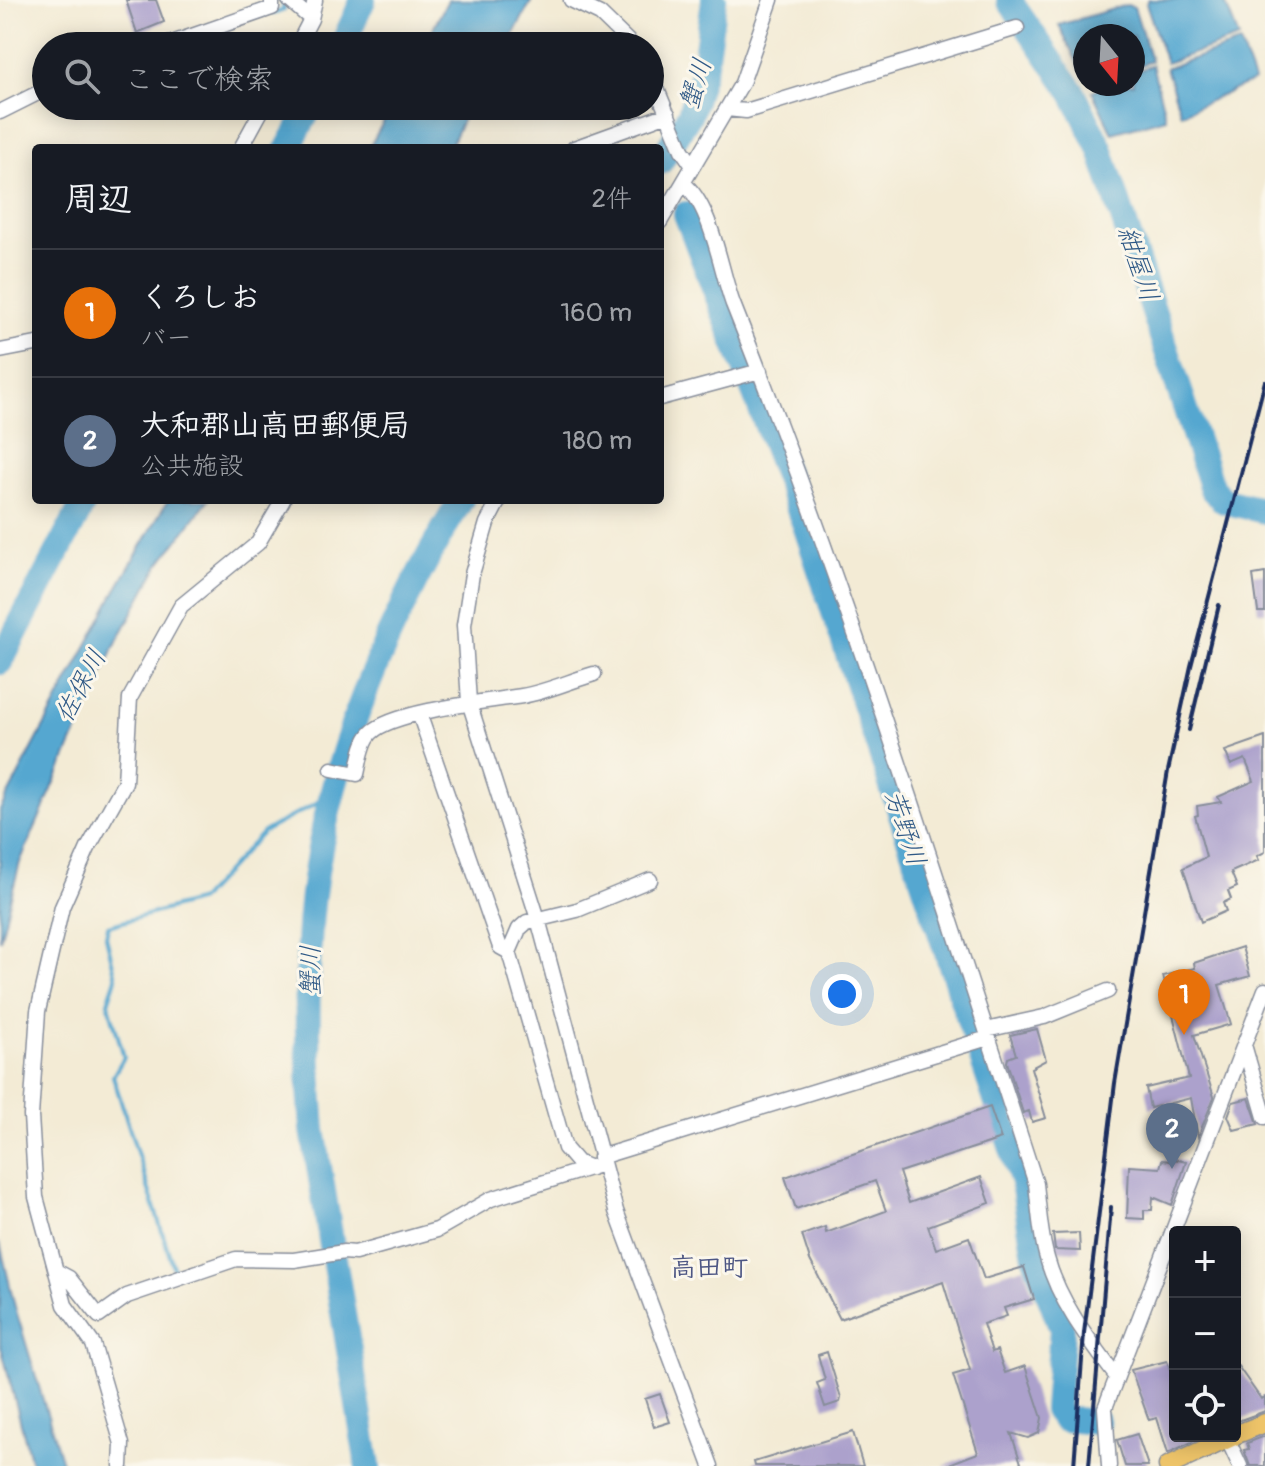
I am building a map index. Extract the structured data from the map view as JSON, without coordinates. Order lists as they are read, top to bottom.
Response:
{
  "districts": ["高田町"],
  "water": [
    "蟹川",
    "紺屋川",
    "佐保川",
    "芳野川"
  ],
  "north": "bottom",
  "page": {
    "search": "ここで検索",
    "heading": ["周辺", "2件"],
    "list": [
      {
        "mark": "1",
        "name": "くろしお",
        "note": "バー",
        "value": "160 m"
      },
      {
        "mark": "2",
        "name": "大和郡山高田郵便局",
        "note": "公共施設",
        "value": "180 m"
      }
    ],
    "pins": ["1", "2"],
    "map_buttons": ["+", "−"]
  }
}
